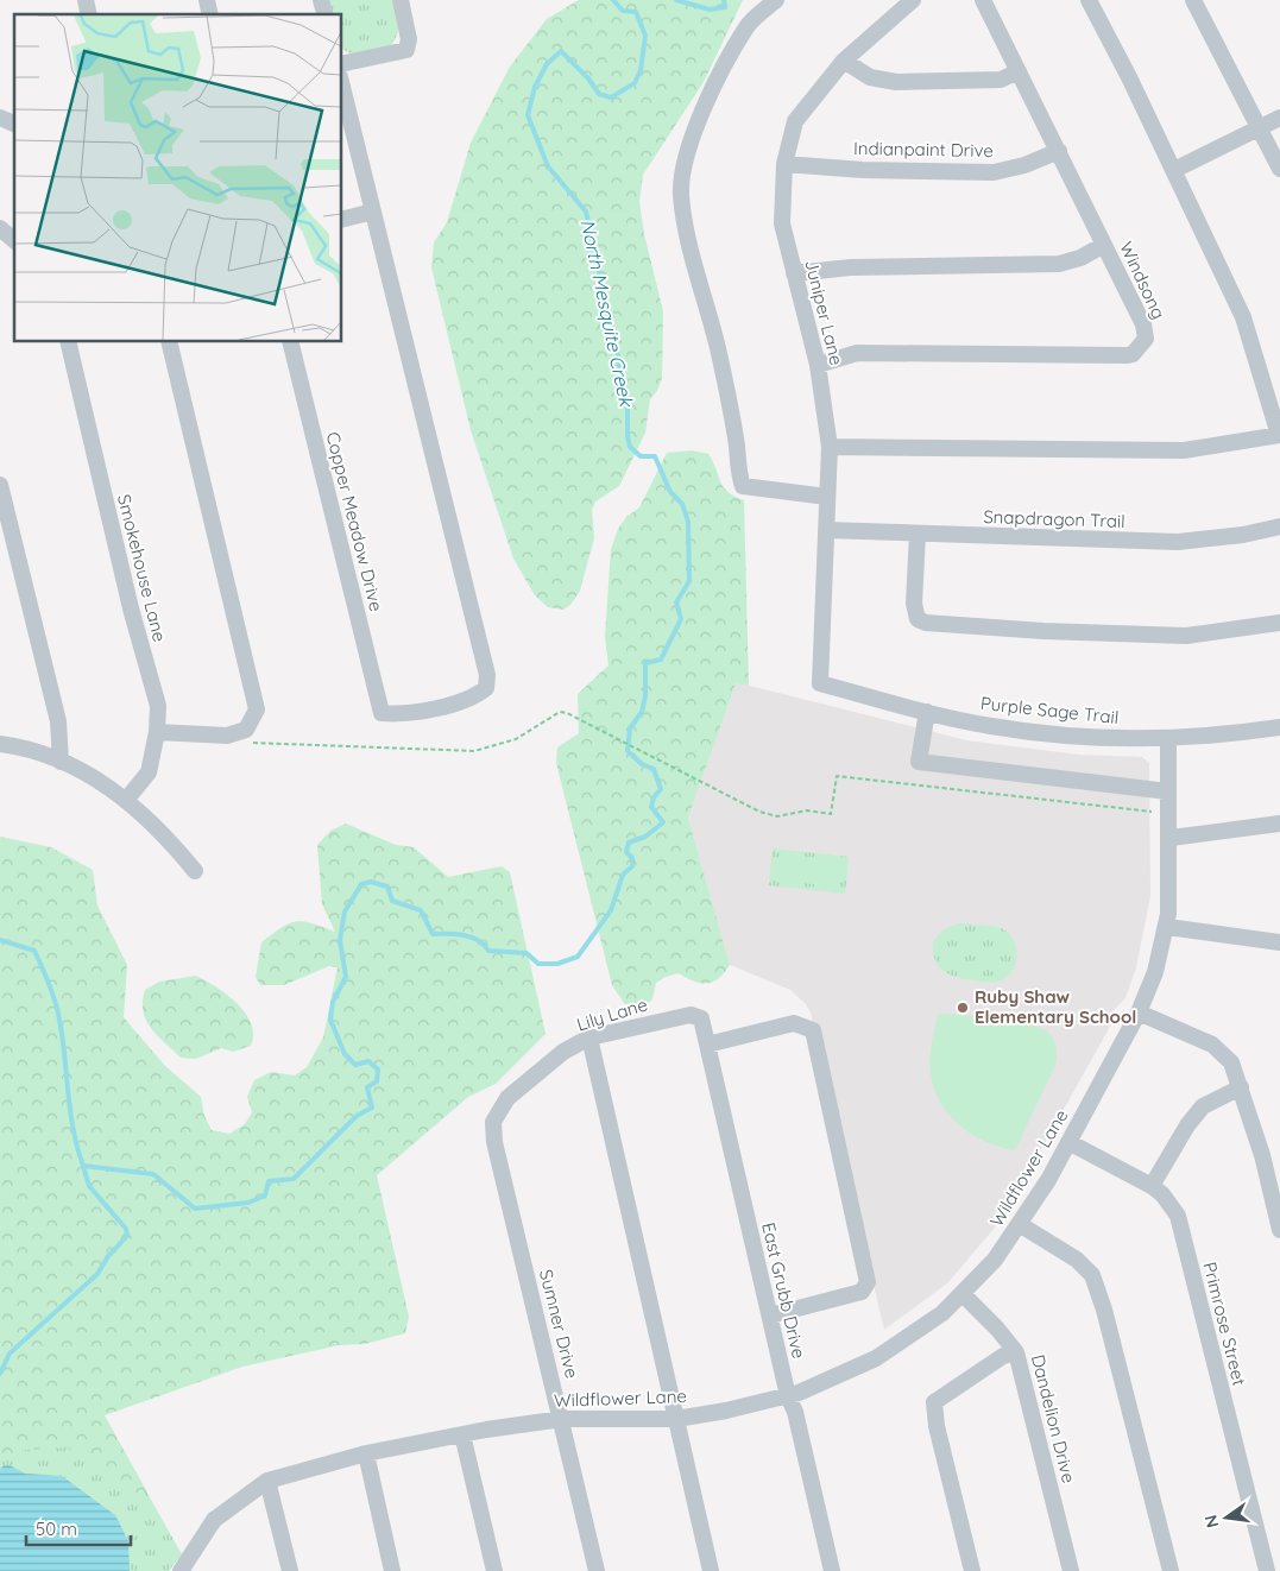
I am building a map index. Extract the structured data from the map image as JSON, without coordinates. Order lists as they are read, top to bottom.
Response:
{
  "streets": {
    "street": [
      "Indianpaint Drive",
      "Windsong",
      "Juniper Lane",
      "Snapdragon Trail",
      "Copper Meadow Drive",
      "Smokehouse Lane",
      "Purple Sage Trail",
      "Lily Lane",
      "Wildflower Lane",
      "East Grubb Drive",
      "Sumner Drive",
      "Primrose Street",
      "Dandelion Drive"
    ]
  },
  "crossings": [
    ["Indianpaint Drive", "Windsong"],
    ["Indianpaint Drive", "Juniper Lane"],
    ["Windsong", "Juniper Lane"],
    ["Juniper Lane", "Snapdragon Trail"],
    ["Juniper Lane", "Purple Sage Trail"],
    ["Purple Sage Trail", "Wildflower Lane"],
    ["Lily Lane", "East Grubb Drive"],
    ["Lily Lane", "Sumner Drive"],
    ["Wildflower Lane", "East Grubb Drive"],
    ["Wildflower Lane", "Sumner Drive"],
    ["Wildflower Lane", "Primrose Street"],
    ["Wildflower Lane", "Dandelion Drive"]
  ],
  "water": ["North Mesquite Creek"],
  "places": ["Ruby Shaw Elementary School"],
  "scale_bar": "50 m",
  "north": "left"
}
